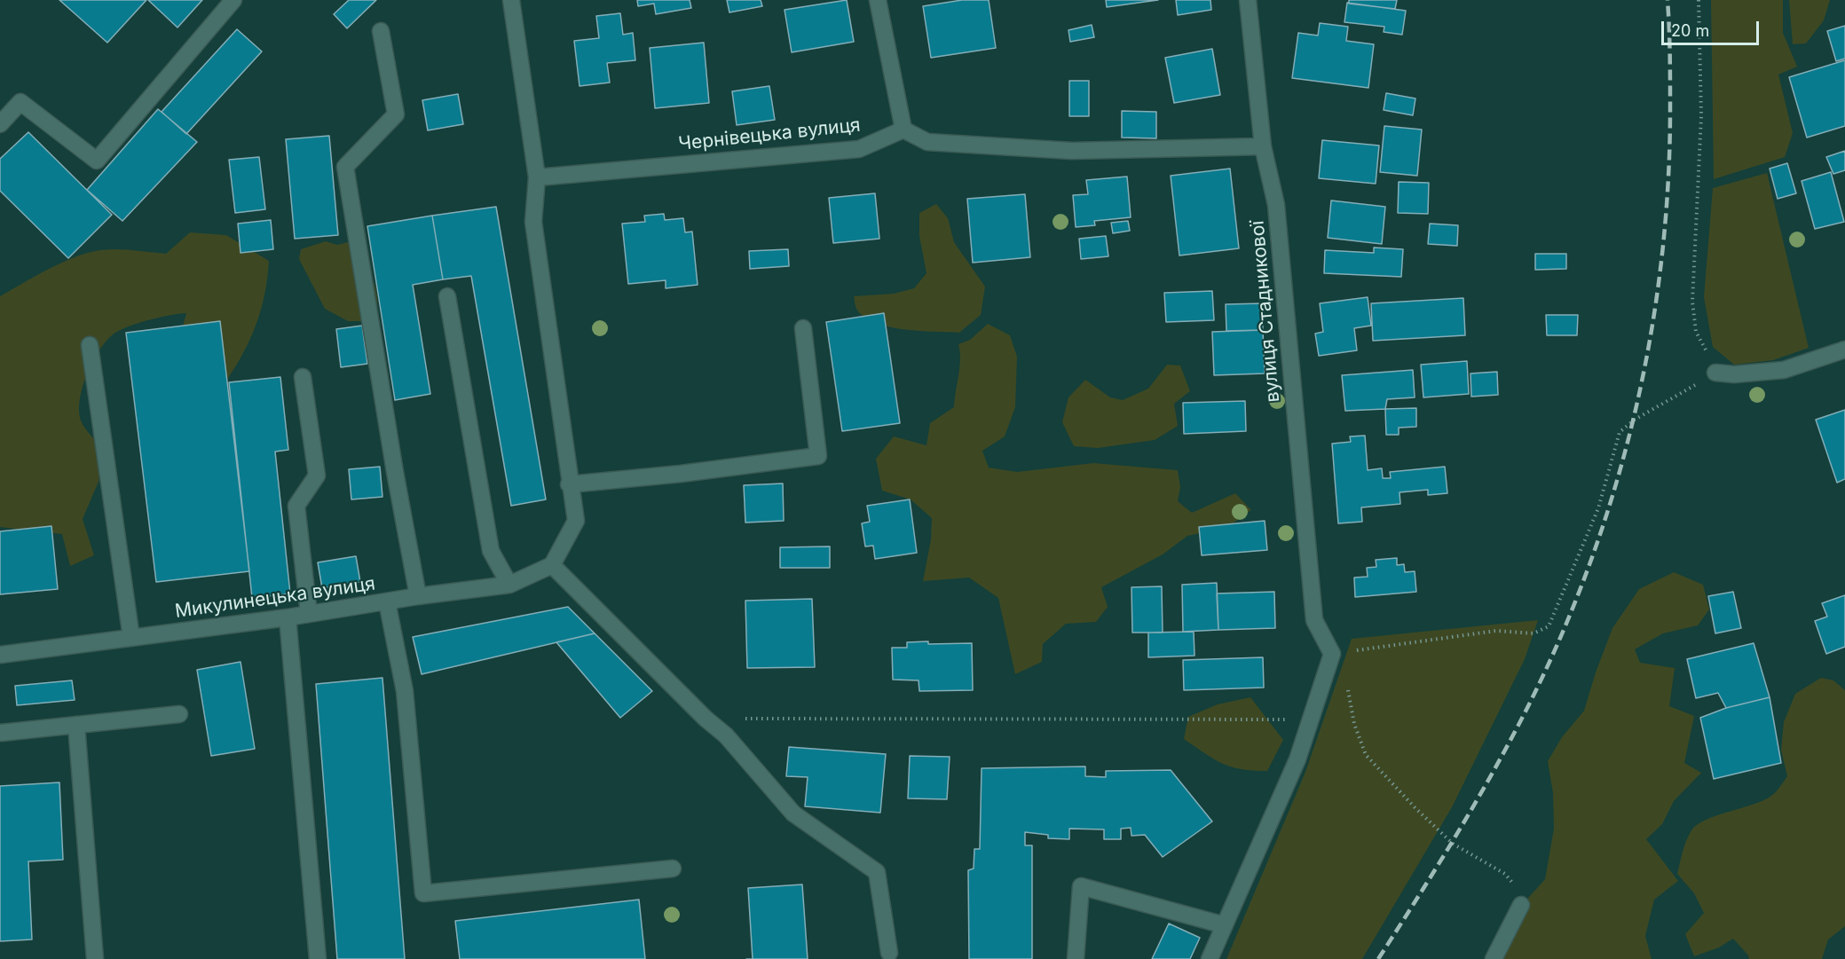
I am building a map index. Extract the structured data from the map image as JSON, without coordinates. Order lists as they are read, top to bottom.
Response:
{
  "streets": {
    "street": ["Чернівецька вулиця", "вулиця Стадникової", "Микулинецька вулиця"]
  },
  "scale_bar": "20 m"
}
